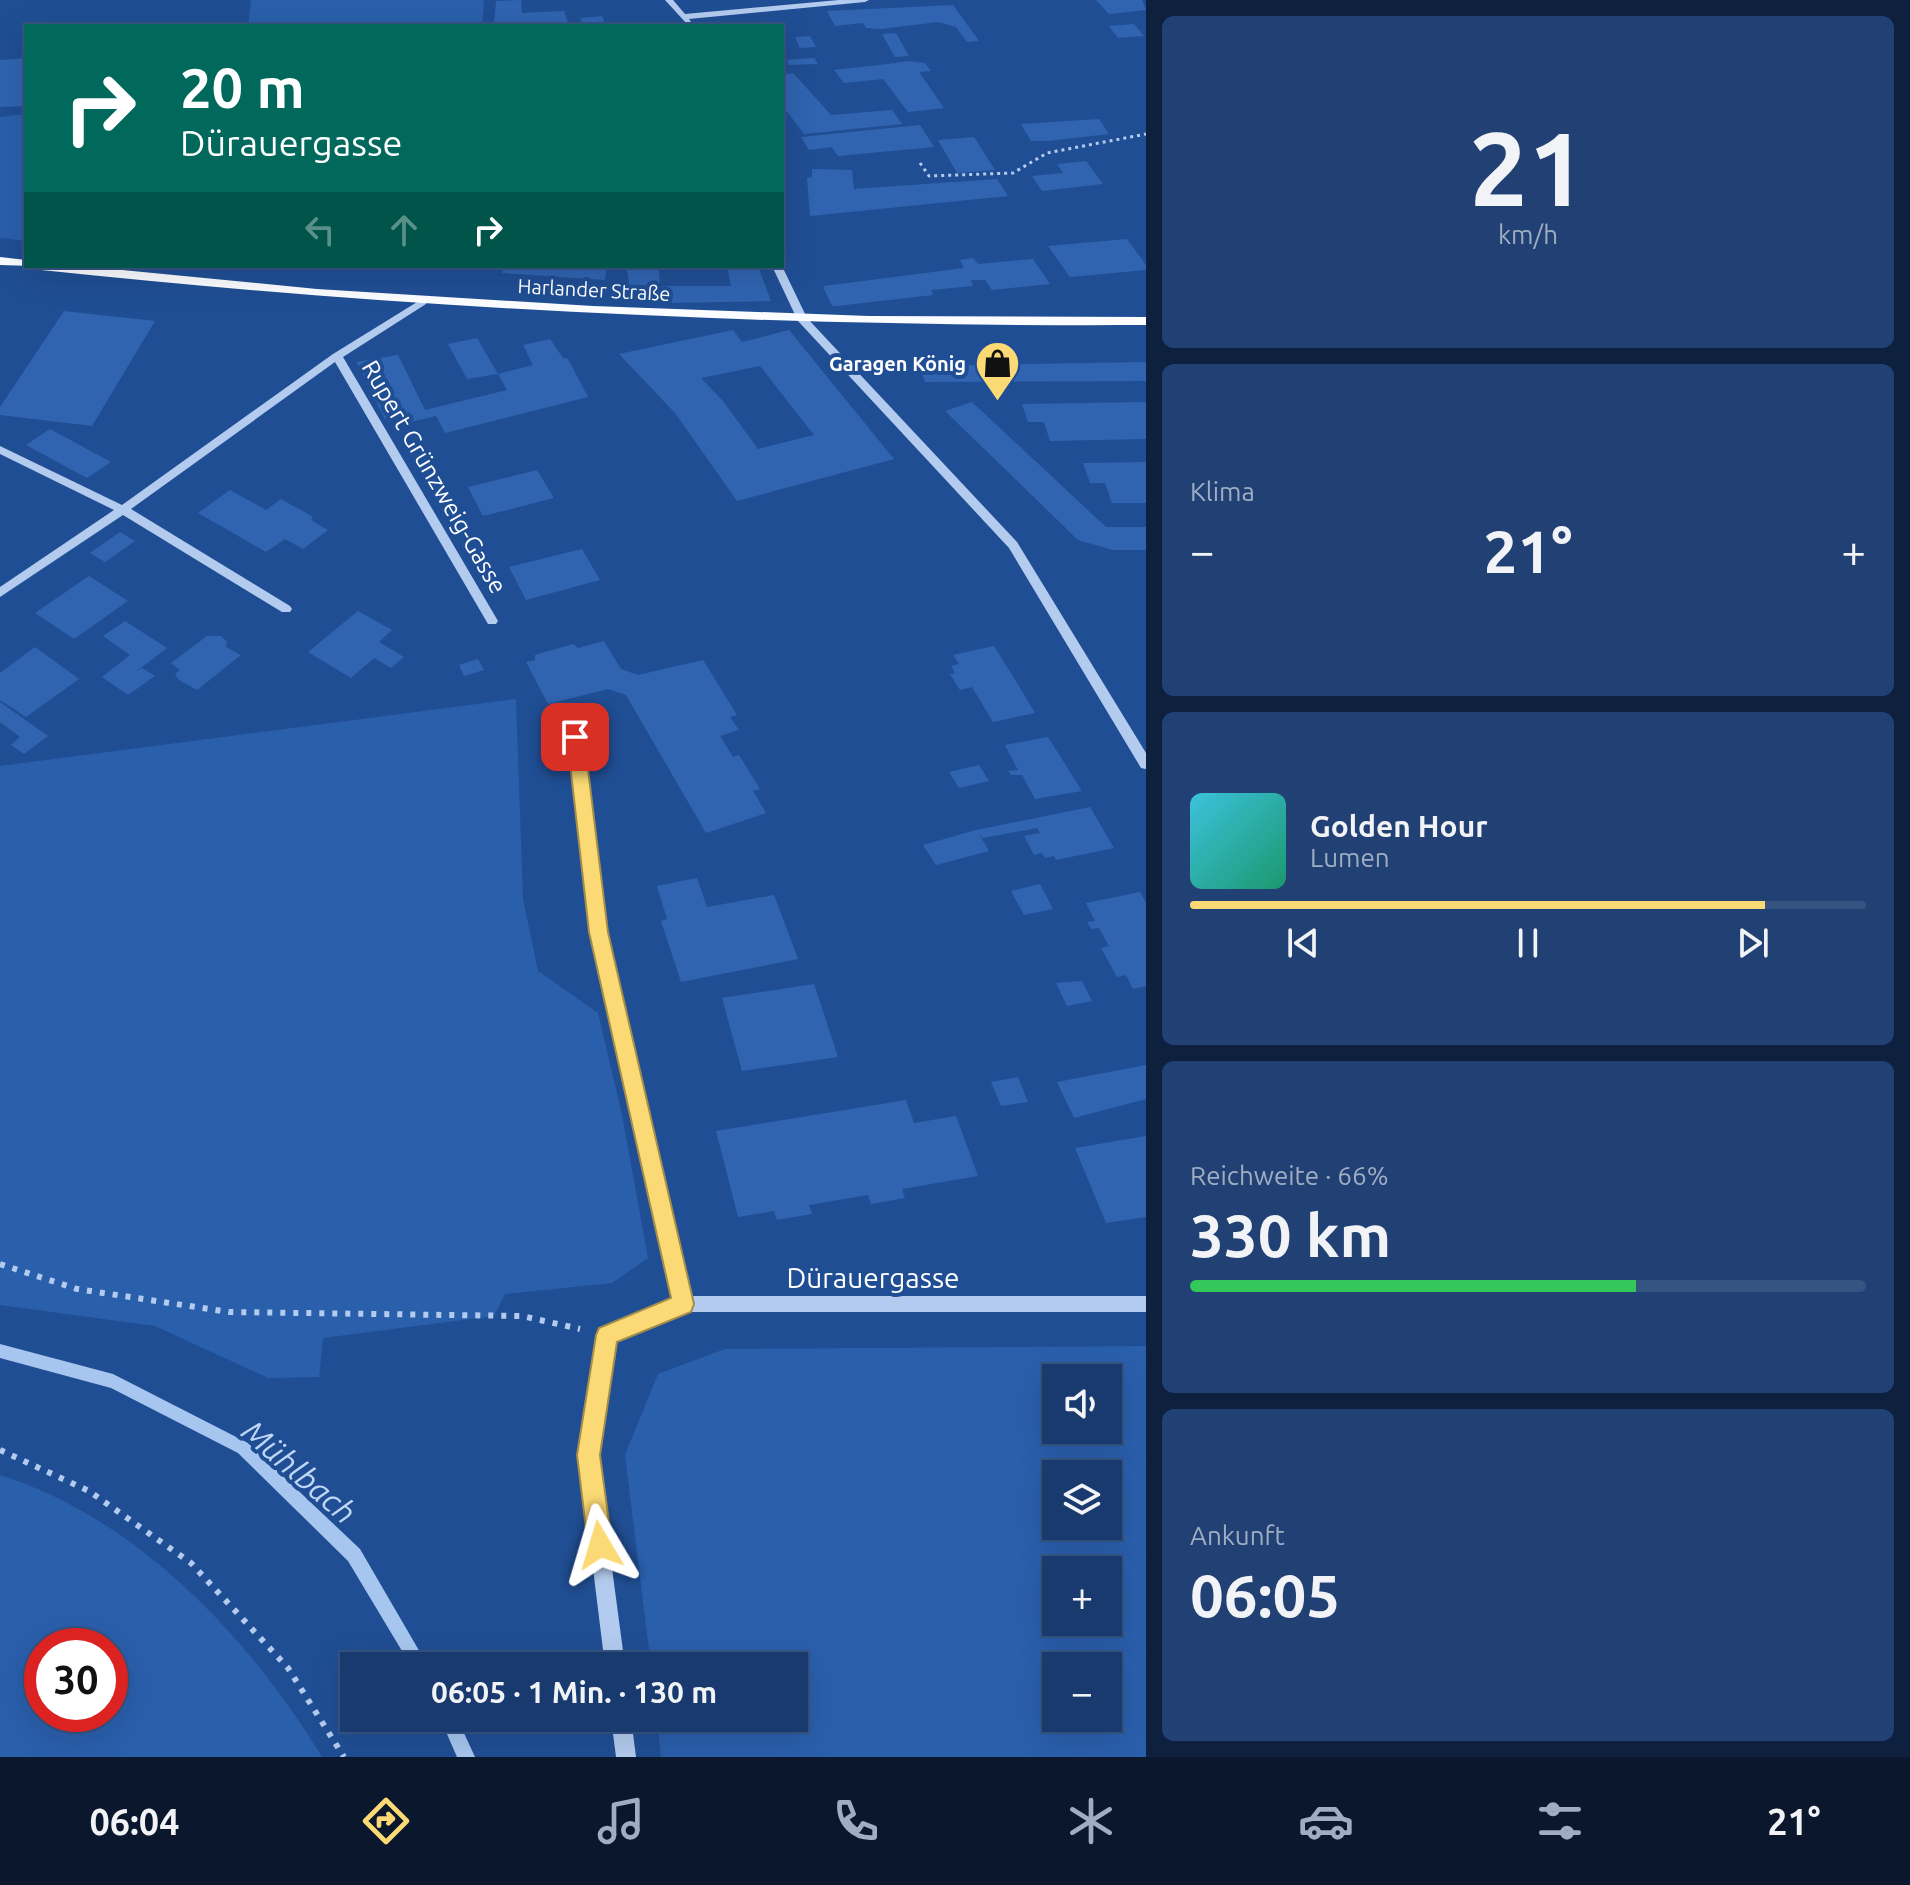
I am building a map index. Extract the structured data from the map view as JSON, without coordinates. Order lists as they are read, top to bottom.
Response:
{
  "streets": {
    "main road": ["Harlander Straße"],
    "street": ["Rupert Grünzweig-Gasse", "Dürauergasse"]
  },
  "crossings": [
    ["Harlander Straße", "Rupert Grünzweig-Gasse"]
  ],
  "water": ["Mühlbach"],
  "places": {
    "shop": ["Garagen König"]
  },
  "page": {
    "tile": [
      ["21", "km/h"],
      "Klima",
      ["Reichweite · 66%", "330 km"],
      ["Ankunft", "06:05"]
    ],
    "turn": ["20 m", "Dürauergasse"],
    "heat": ["−", "21°", "+"],
    "song": ["Golden Hour", "Lumen"],
    "map_buttons": ["+", "−"],
    "limit": "30",
    "trip": "06:05 · 1 Min. · 130 m",
    "tabs": ["06:04", "21°"]
  }
}
